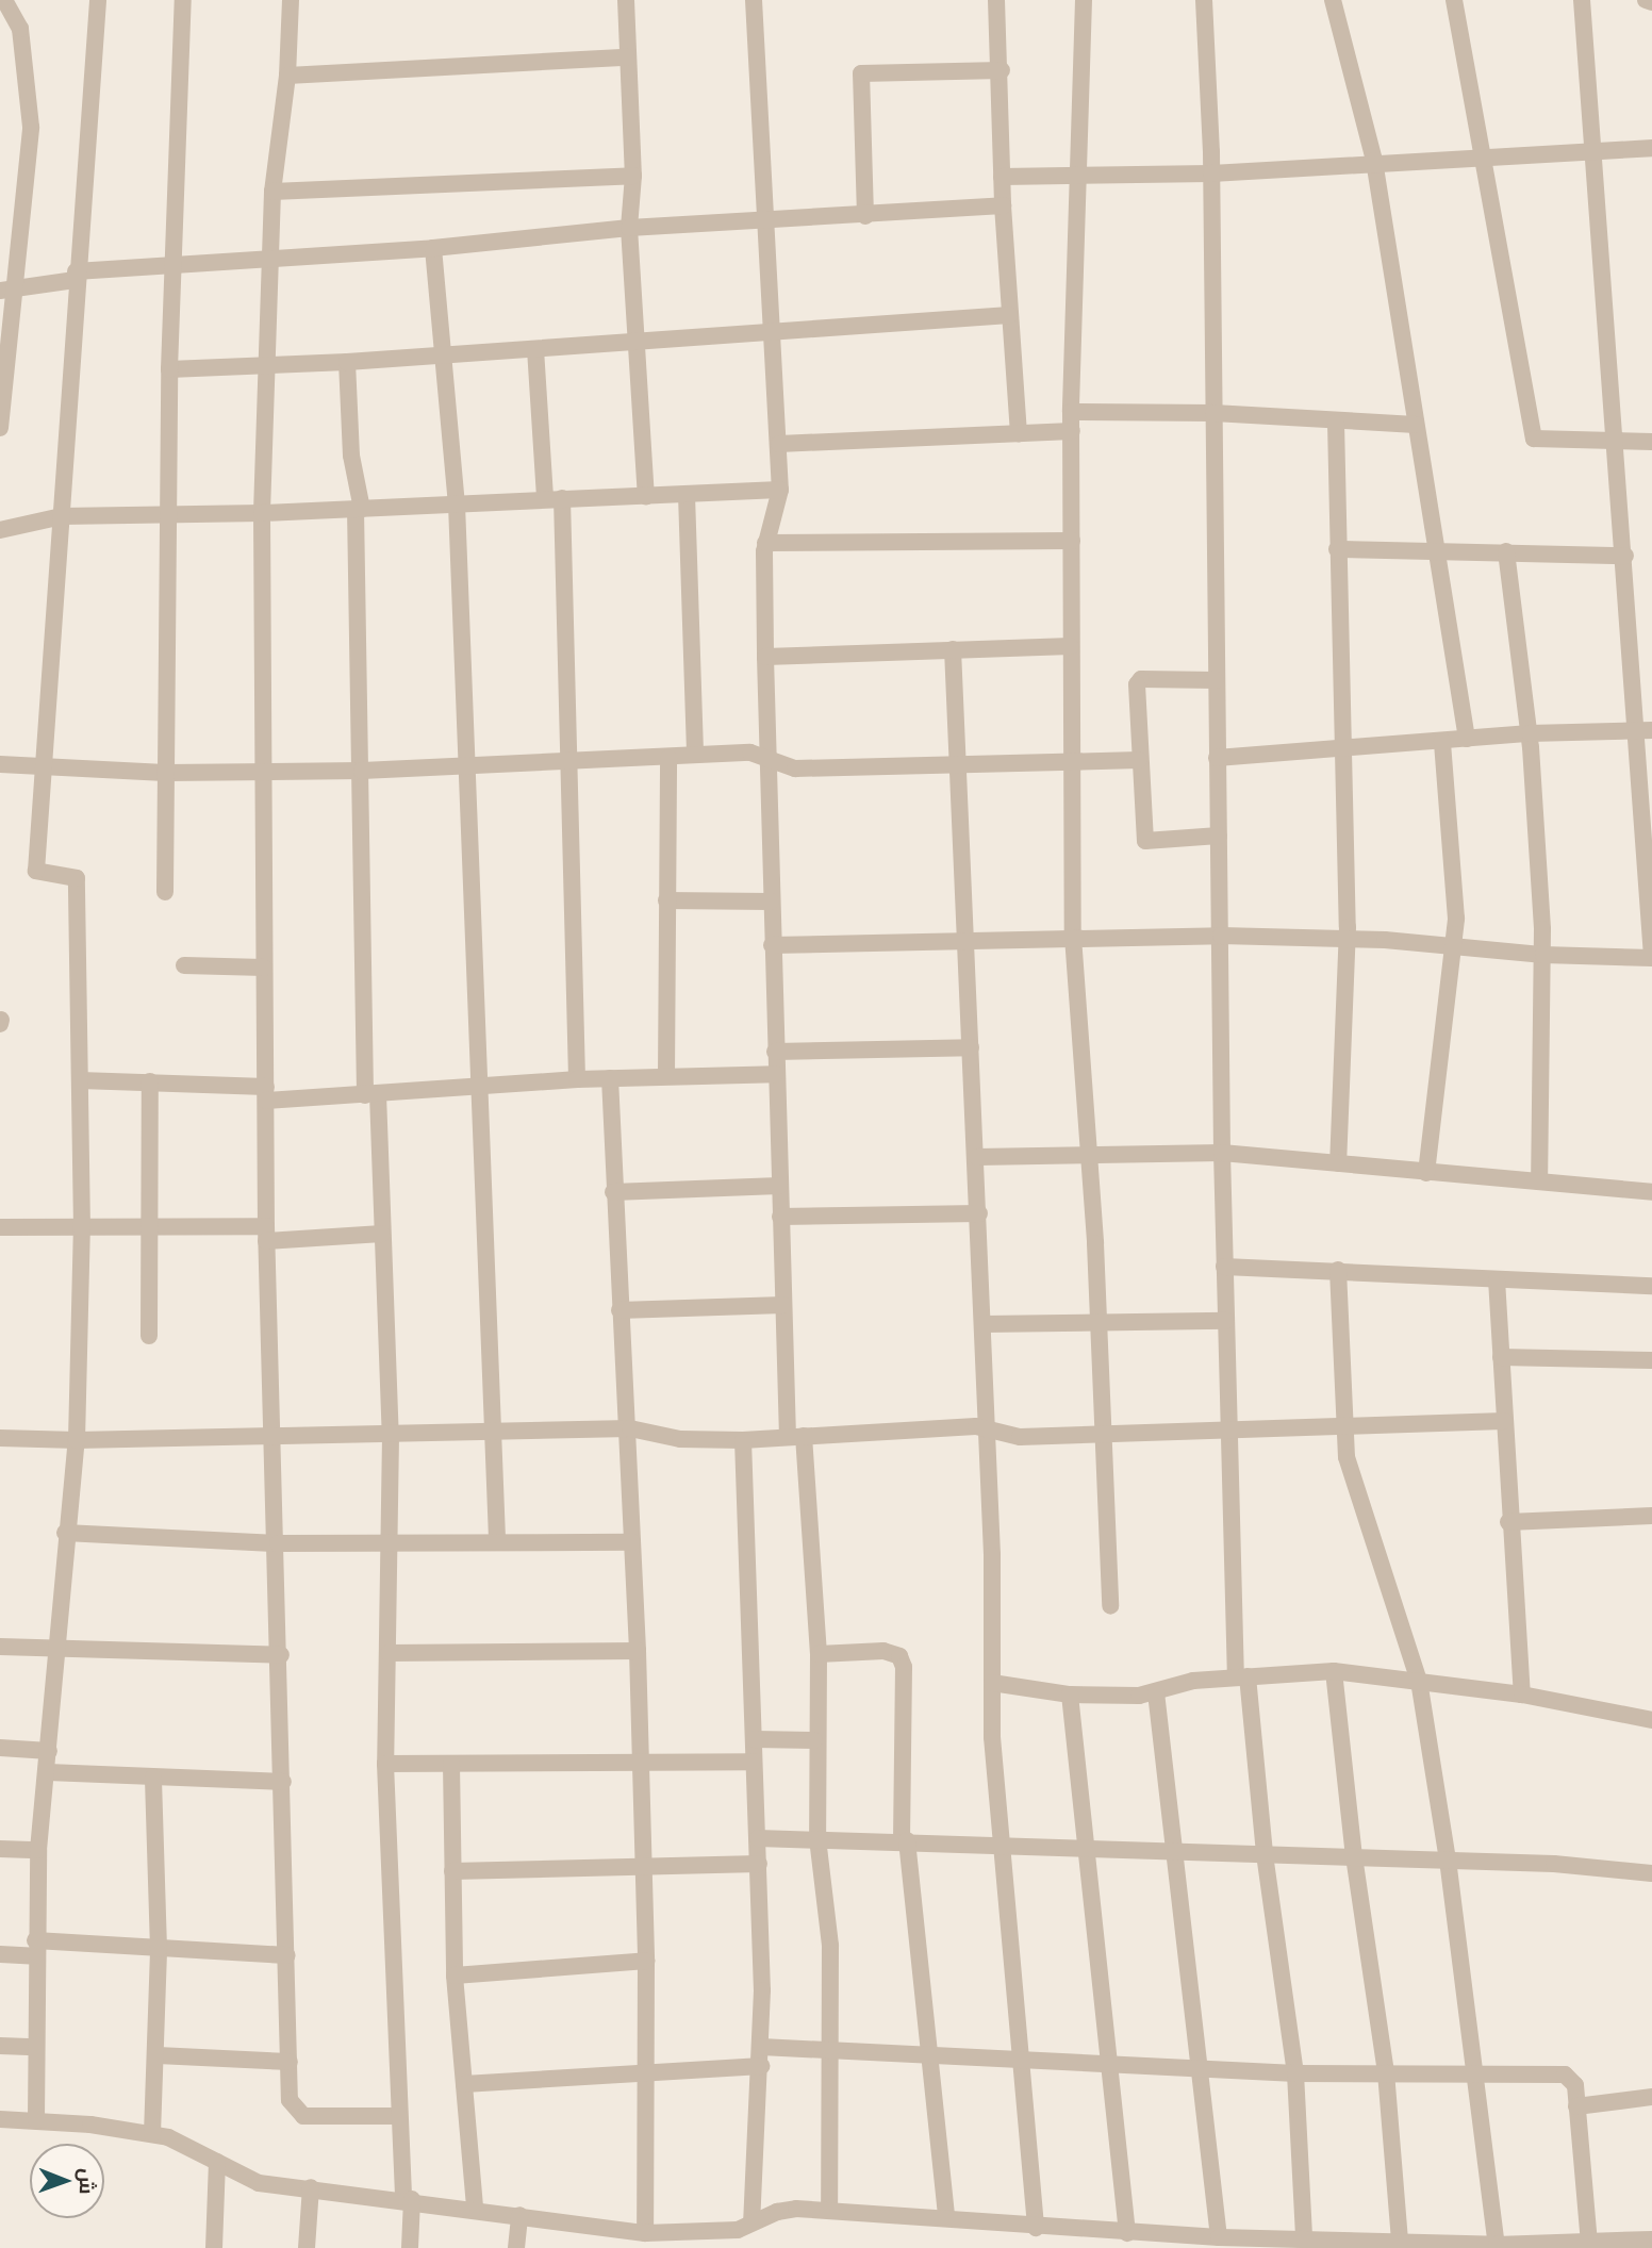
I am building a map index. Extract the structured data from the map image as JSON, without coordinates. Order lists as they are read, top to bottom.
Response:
{
  "north": "right"
}
